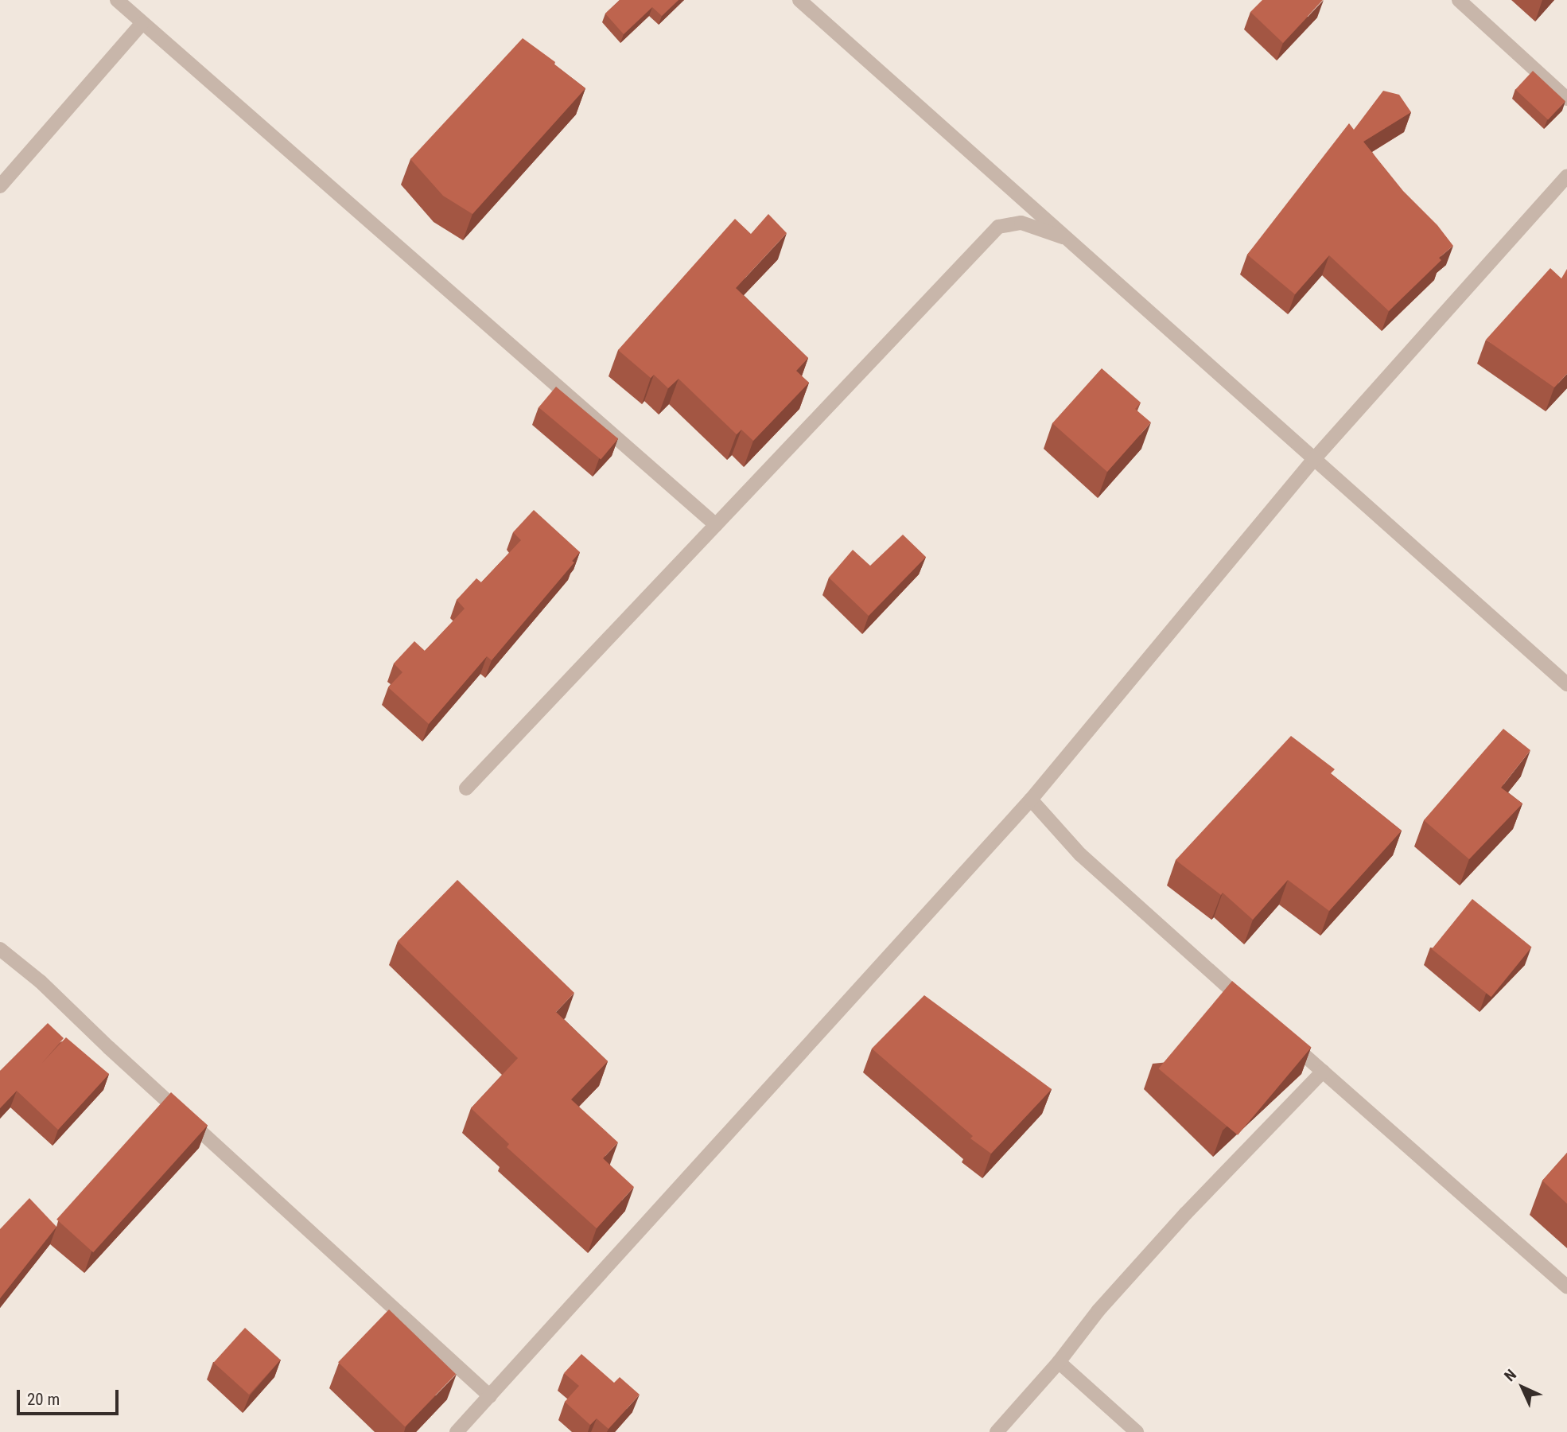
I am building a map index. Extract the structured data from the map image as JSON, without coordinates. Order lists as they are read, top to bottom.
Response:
{
  "scale_bar": "20 m",
  "north": "top left"
}
